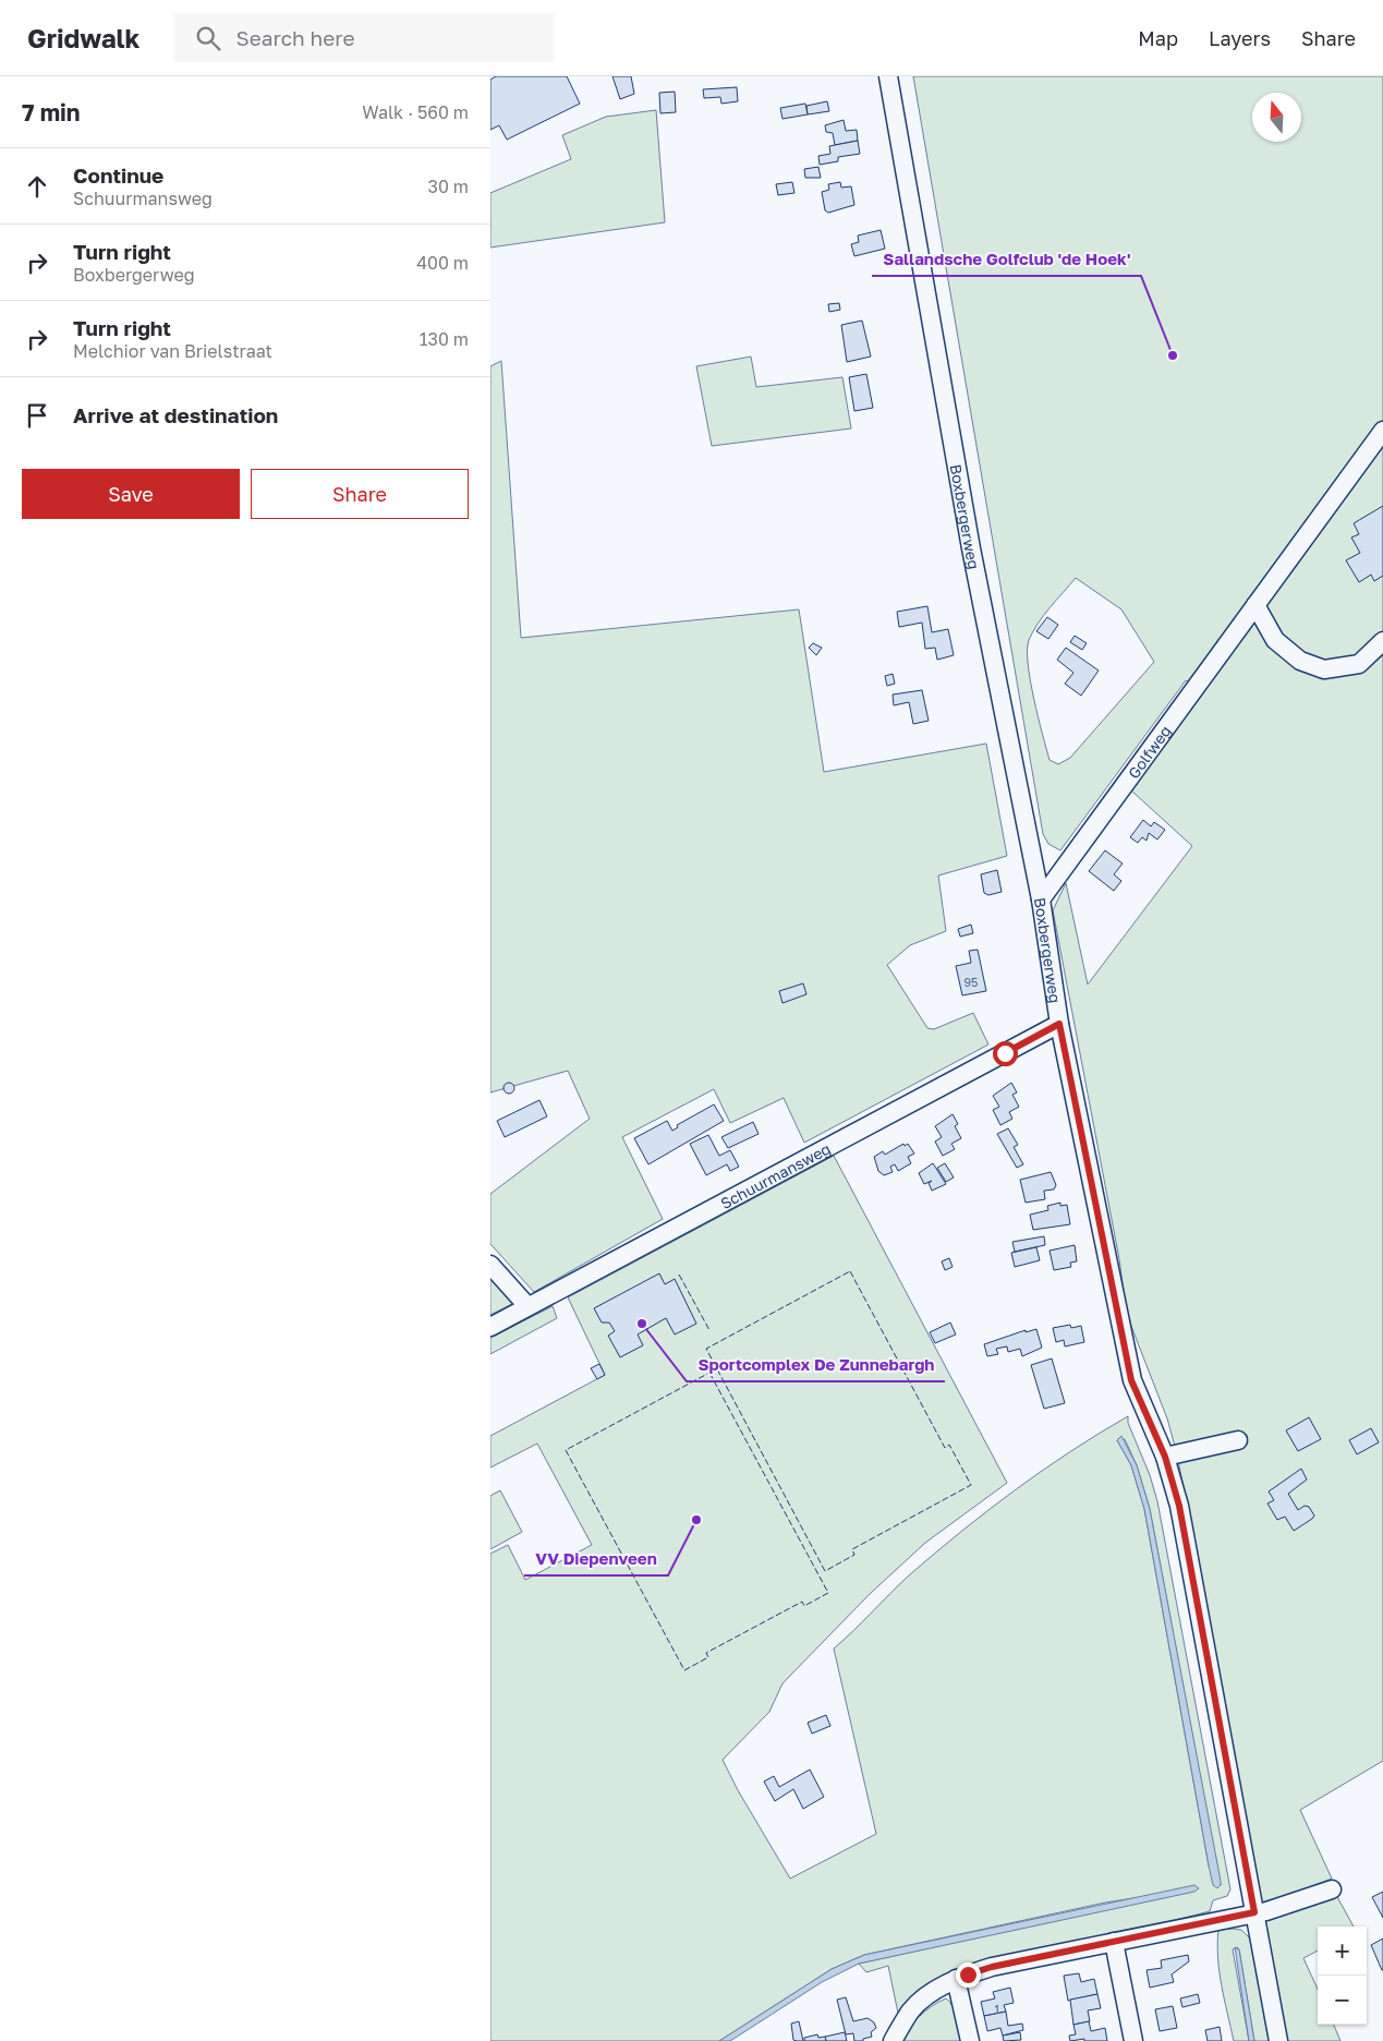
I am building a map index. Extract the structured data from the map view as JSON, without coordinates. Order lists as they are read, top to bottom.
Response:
{
  "streets": {
    "street": ["Boxbergerweg", "Golfweg", "Schuurmansweg"]
  },
  "crossings": [
    ["Boxbergerweg", "Golfweg"],
    ["Boxbergerweg", "Schuurmansweg"]
  ],
  "places": ["Sallandsche Golfclub 'de Hoek'", "Sportcomplex De Zunnebargh", "VV Diepenveen"],
  "house_numbers": ["95", "1"],
  "north": "top",
  "page": {
    "header": "Gridwalk",
    "search": "Search here",
    "nav": ["Map", "Layers", "Share"],
    "heading": ["7 min", "Walk · 560 m"],
    "list": [
      ["Continue", "Schuurmansweg", "30 m"],
      ["Turn right", "Boxbergerweg", "400 m"],
      ["Turn right", "Melchior van Brielstraat", "130 m"],
      "Arrive at destination"
    ],
    "buttons": ["Save", "Share"],
    "map_buttons": ["+", "−"]
  }
}
